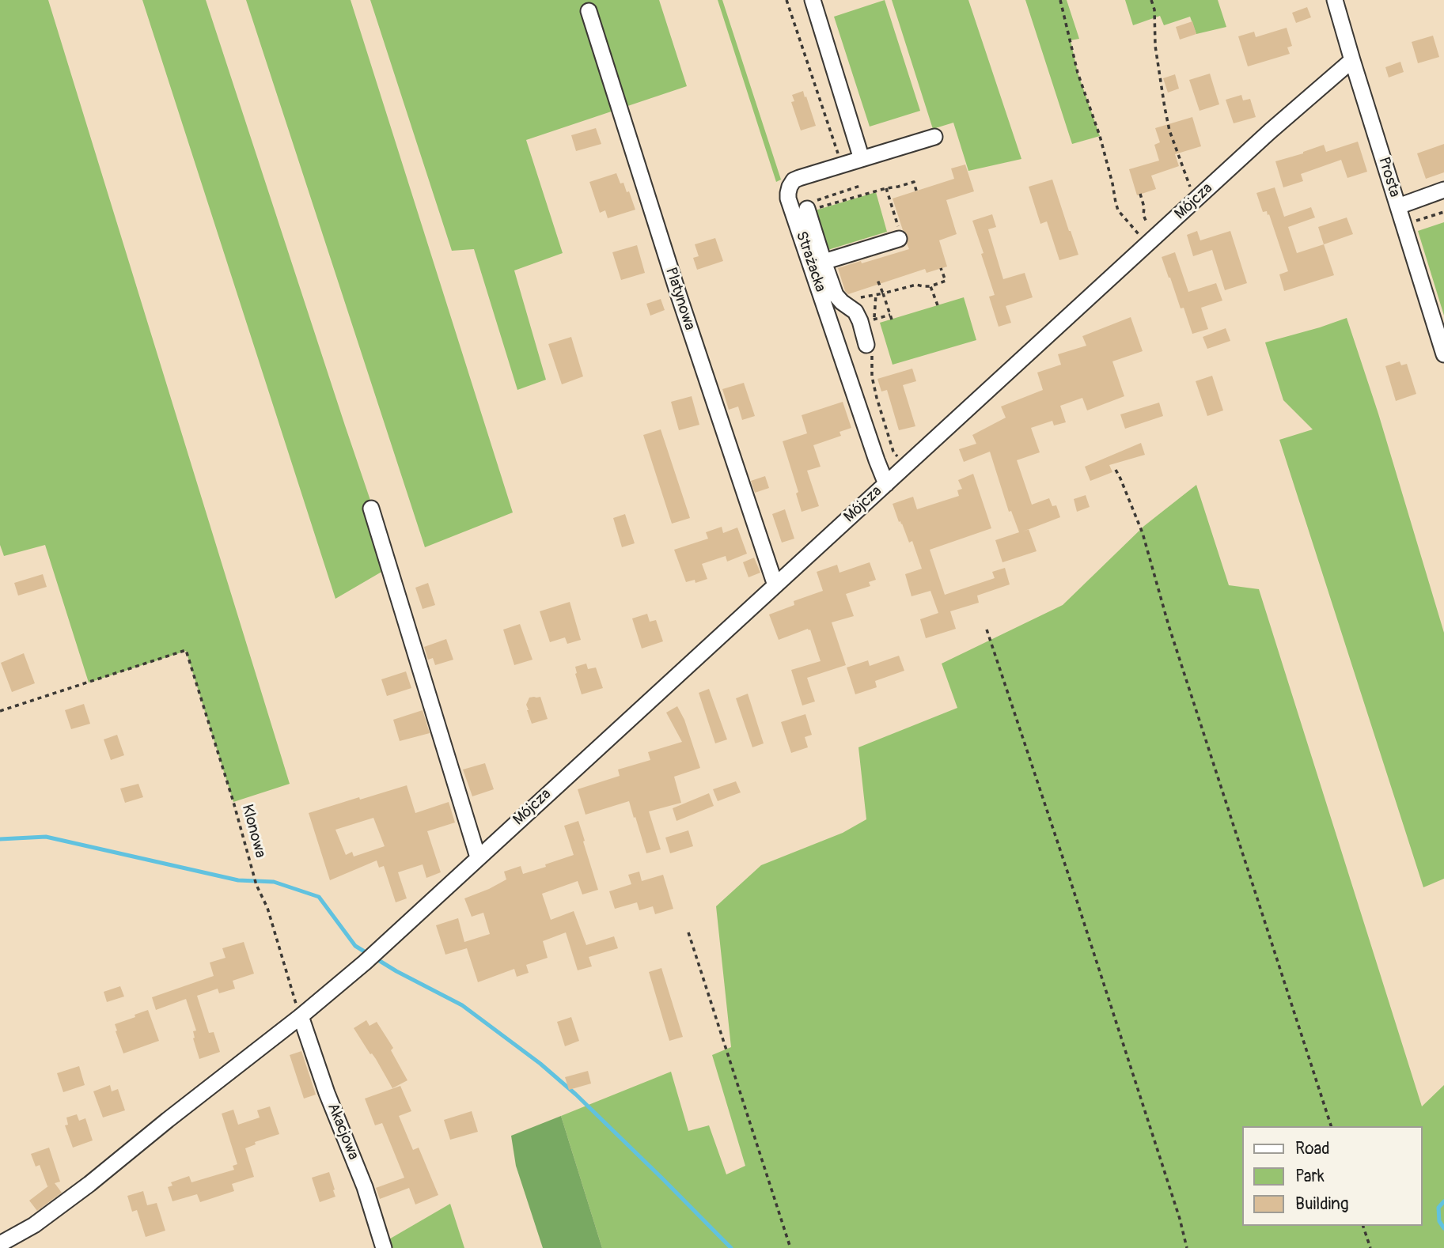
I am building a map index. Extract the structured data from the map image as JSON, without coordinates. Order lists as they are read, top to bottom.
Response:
{
  "streets": {
    "street": [
      "Prosta",
      "Mójcza",
      "Strażacka",
      "Platynowa",
      "Akacjowa"
    ],
    "path": ["Klonowa"]
  },
  "crossings": [
    ["Prosta", "Mójcza"],
    ["Mójcza", "Strażacka"],
    ["Mójcza", "Platynowa"],
    ["Mójcza", "Klonowa"],
    ["Mójcza", "Akacjowa"],
    ["Klonowa", "Akacjowa"]
  ],
  "legend": ["Road", "Park", "Building"]
}
